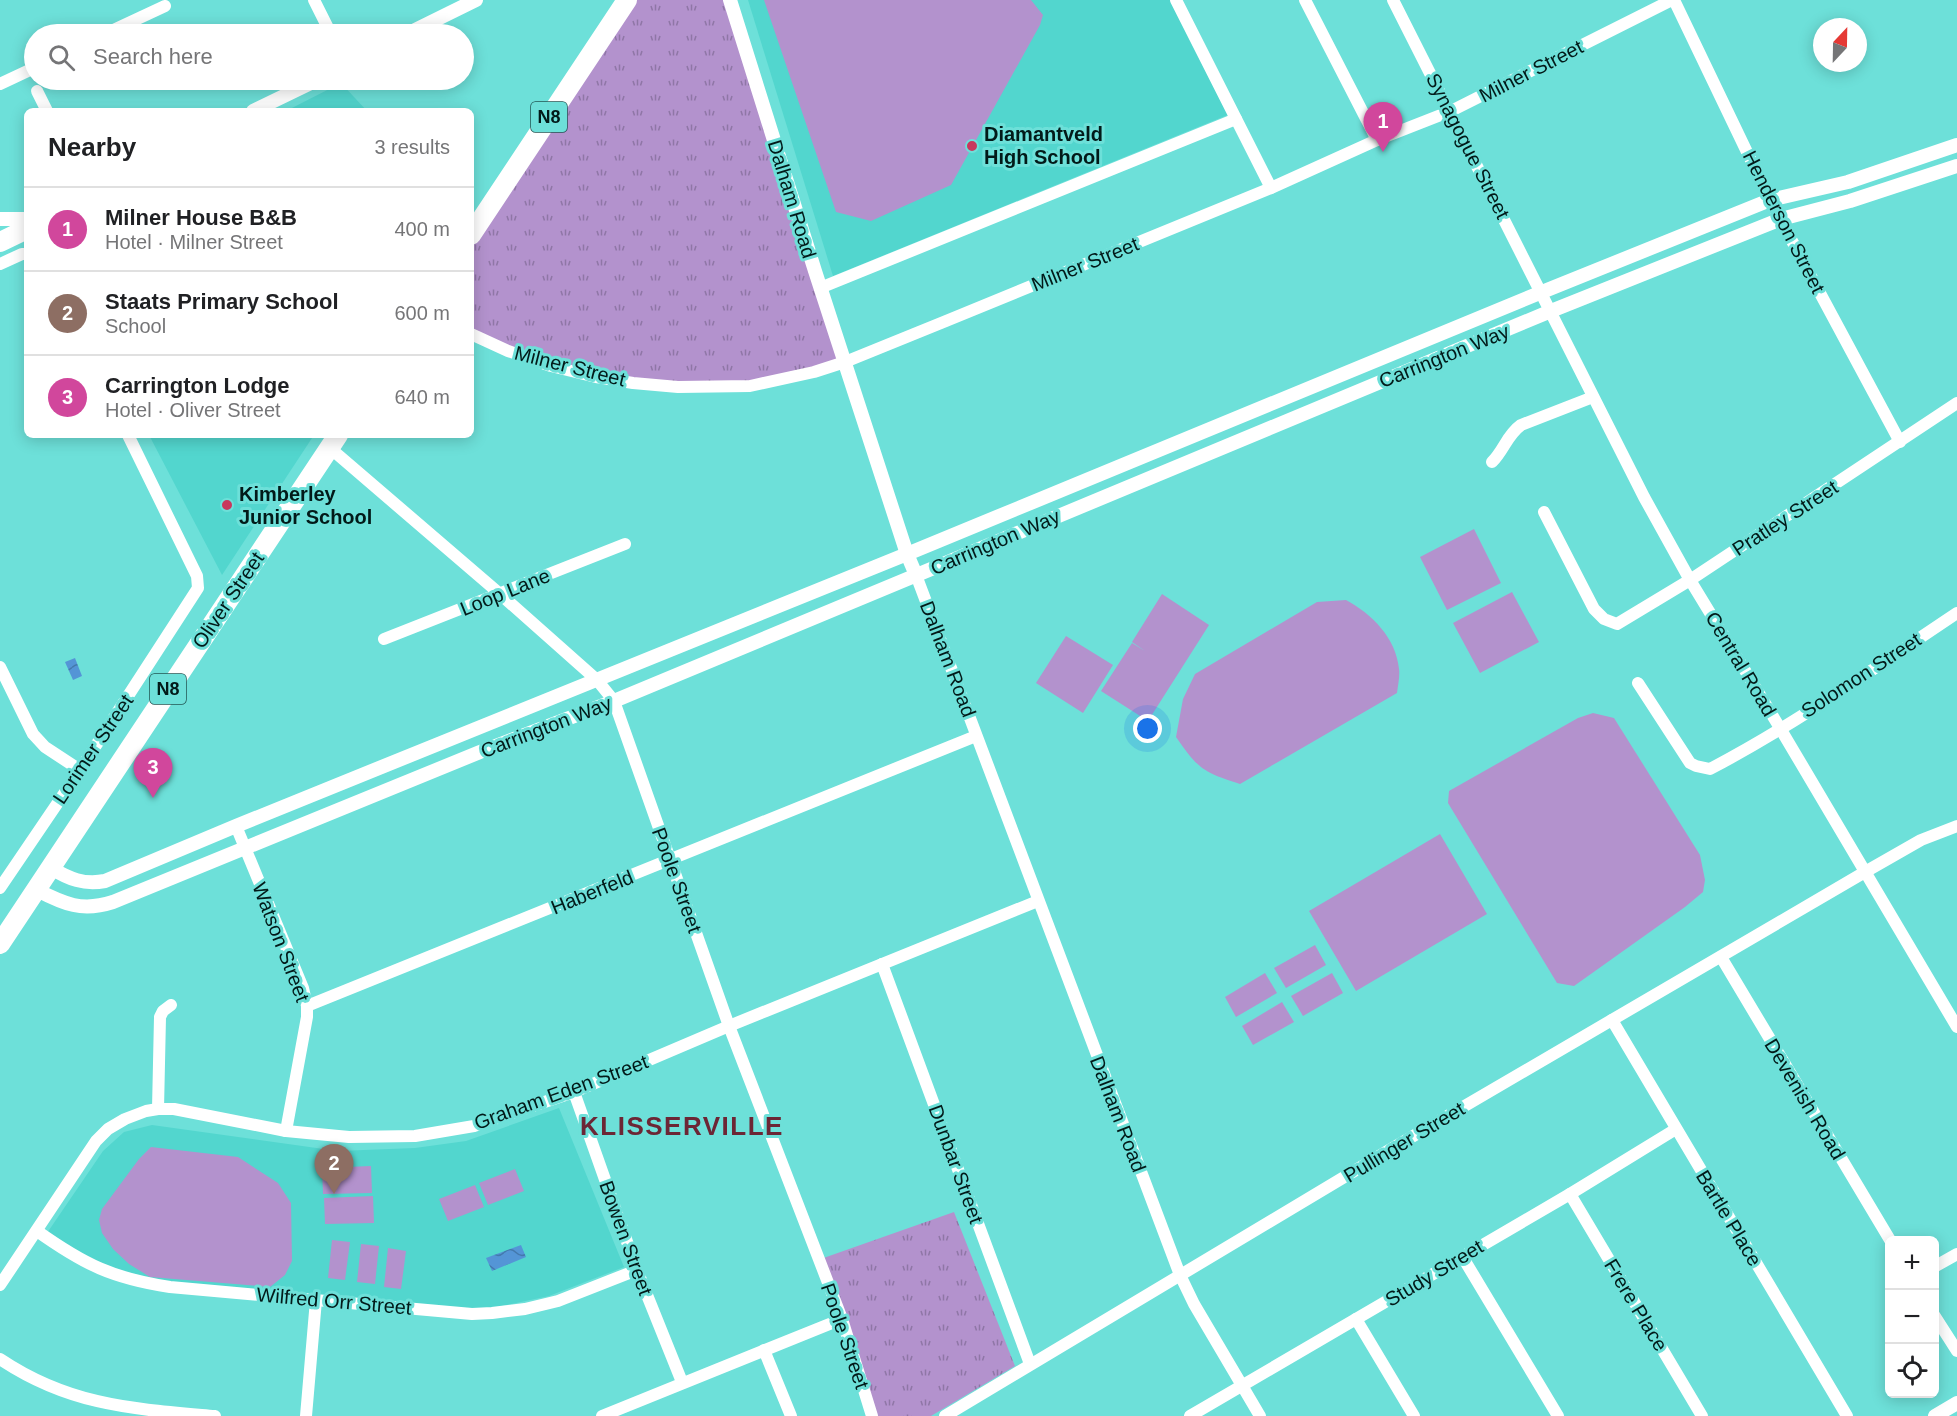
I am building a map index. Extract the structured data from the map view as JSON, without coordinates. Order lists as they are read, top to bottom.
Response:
{
  "streets": {
    "highway": ["N8", "Oliver Street"],
    "street": [
      "Milner Street",
      "Synagogue Street",
      "Dalham Road",
      "Henderson Street",
      "Carrington Way",
      "Pratley Street",
      "Loop Lane",
      "Central Road",
      "Solomon Street",
      "Lorimer Street",
      "Poole Street",
      "Haberfeld",
      "Watson Street",
      "Graham Eden Street",
      "Devenish Road",
      "Pullinger Street",
      "Dunbar Street",
      "Bartle Place",
      "Bowen Street",
      "Study Street",
      "Wilfred Orr Street",
      "Frere Place"
    ]
  },
  "crossings": [
    ["Milner Street", "Synagogue Street"],
    ["Milner Street", "Dalham Road"],
    ["Milner Street", "Henderson Street"],
    ["Synagogue Street", "Carrington Way"],
    ["Synagogue Street", "Central Road"],
    ["Dalham Road", "Carrington Way"],
    ["Dalham Road", "Haberfeld"],
    ["Dalham Road", "Graham Eden Street"],
    ["Dalham Road", "Pullinger Street"],
    ["Dalham Road", "Study Street"],
    ["Henderson Street", "Carrington Way"],
    ["Henderson Street", "Pratley Street"],
    ["Carrington Way", "Oliver Street"],
    ["Carrington Way", "Central Road"],
    ["Carrington Way", "Poole Street"],
    ["Carrington Way", "Watson Street"],
    ["Pratley Street", "Central Road"],
    ["Loop Lane", "Poole Street"],
    ["Oliver Street", "Poole Street"],
    ["Central Road", "Solomon Street"],
    ["Central Road", "Pullinger Street"],
    ["Poole Street", "Haberfeld"],
    ["Poole Street", "Graham Eden Street"],
    ["Haberfeld", "Watson Street"],
    ["Watson Street", "Graham Eden Street"],
    ["Graham Eden Street", "Dunbar Street"],
    ["Graham Eden Street", "Bowen Street"],
    ["Graham Eden Street", "Wilfred Orr Street"],
    ["Devenish Road", "Pullinger Street"],
    ["Pullinger Street", "Dunbar Street"],
    ["Pullinger Street", "Bartle Place"],
    ["Bartle Place", "Study Street"],
    ["Bowen Street", "Wilfred Orr Street"],
    ["Study Street", "Frere Place"]
  ],
  "districts": ["KLISSERVILLE"],
  "places": ["Diamantveld High School", "Kimberley Junior School"],
  "north": "top",
  "page": {
    "search": "Search here",
    "pins": ["1", "3", "2"],
    "heading": ["Nearby", "3 results"],
    "list": [
      {
        "mark": "1",
        "name": "Milner House B&B",
        "note": "Hotel · Milner Street",
        "value": "400 m"
      },
      {
        "mark": "2",
        "name": "Staats Primary School",
        "note": "School",
        "value": "600 m"
      },
      {
        "mark": "3",
        "name": "Carrington Lodge",
        "note": "Hotel · Oliver Street",
        "value": "640 m"
      }
    ],
    "map_buttons": ["+", "−"]
  }
}
